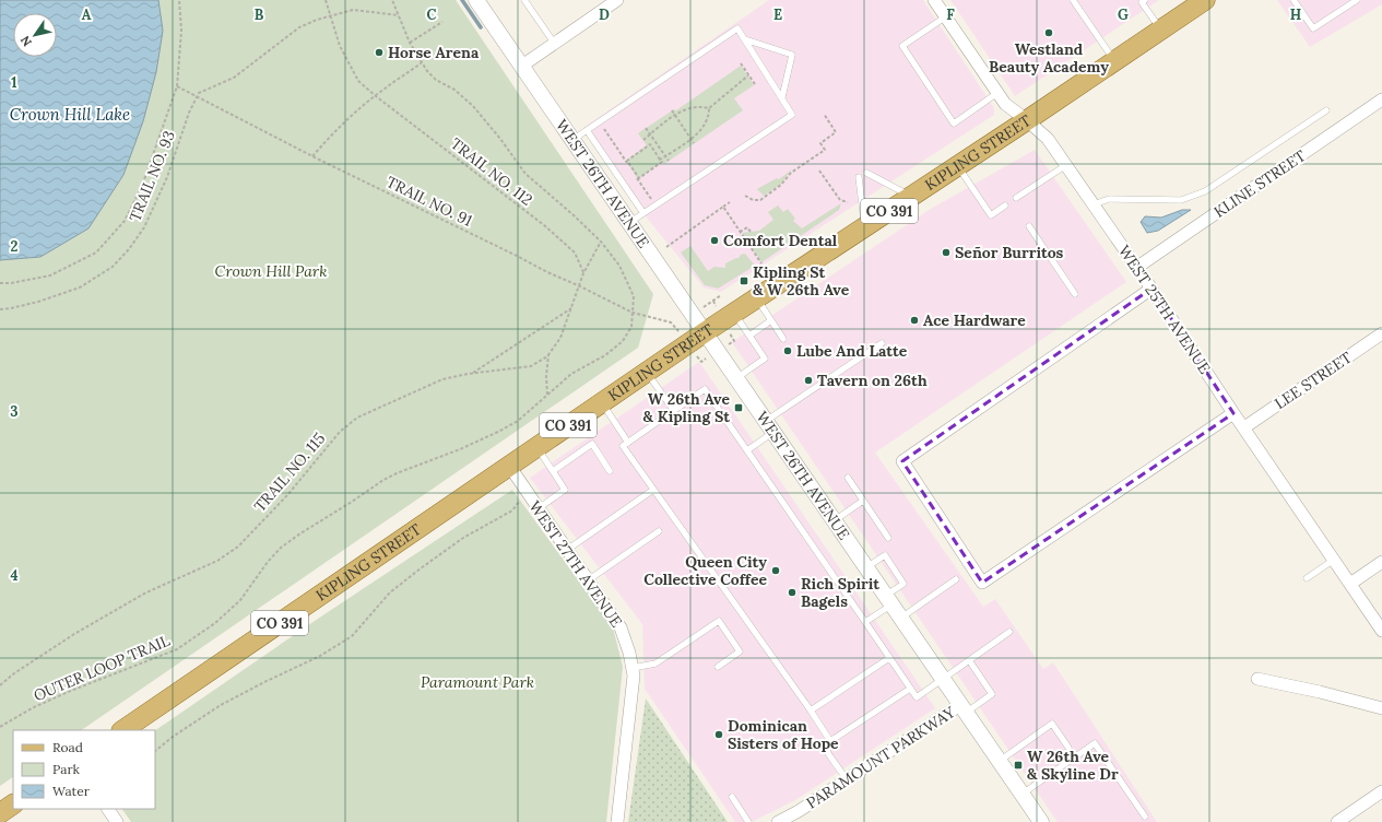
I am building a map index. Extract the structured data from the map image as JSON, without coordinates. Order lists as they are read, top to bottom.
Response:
{
  "streets": {
    "main road": ["KIPLING STREET", "CO 391"],
    "street": [
      "WEST 26TH AVENUE",
      "KLINE STREET",
      "WEST 25TH AVENUE",
      "LEE STREET",
      "WEST 27TH AVENUE",
      "PARAMOUNT PARKWAY"
    ],
    "path": [
      "TRAIL NO. 112",
      "TRAIL NO. 93",
      "TRAIL NO. 91",
      "TRAIL NO. 115",
      "OUTER LOOP TRAIL"
    ]
  },
  "crossings": [
    ["KIPLING STREET", "WEST 26TH AVENUE"],
    ["KIPLING STREET", "WEST 25TH AVENUE"],
    ["KIPLING STREET", "WEST 27TH AVENUE"],
    ["TRAIL NO. 112", "TRAIL NO. 115"],
    ["TRAIL NO. 93", "TRAIL NO. 91"],
    ["WEST 26TH AVENUE", "PARAMOUNT PARKWAY"],
    ["KLINE STREET", "WEST 25TH AVENUE"],
    ["TRAIL NO. 91", "TRAIL NO. 115"],
    ["TRAIL NO. 91", "OUTER LOOP TRAIL"],
    ["WEST 25TH AVENUE", "LEE STREET"],
    ["TRAIL NO. 115", "OUTER LOOP TRAIL"]
  ],
  "water": ["Crown Hill Lake"],
  "parks": ["Crown Hill Park", "Paramount Park"],
  "places": {
    "other": [
      "Westland Beauty Academy",
      "Horse Arena",
      "Comfort Dental",
      "Señor Burritos",
      "Ace Hardware",
      "Lube And Latte",
      "Tavern on 26th",
      "Queen City Collective Coffee",
      "Rich Spirit Bagels",
      "Dominican Sisters of Hope"
    ],
    "transit": ["Kipling St & W 26th Ave", "W 26th Ave & Kipling St", "W 26th Ave & Skyline Dr"]
  },
  "legend": ["Road", "Park", "Water"],
  "north": "bottom left",
  "grid": {
    "columns": [
      "A",
      "B",
      "C",
      "D",
      "E",
      "F",
      "G",
      "H"
    ],
    "rows": [
      "1",
      "2",
      "3",
      "4"
    ]
  }
}
